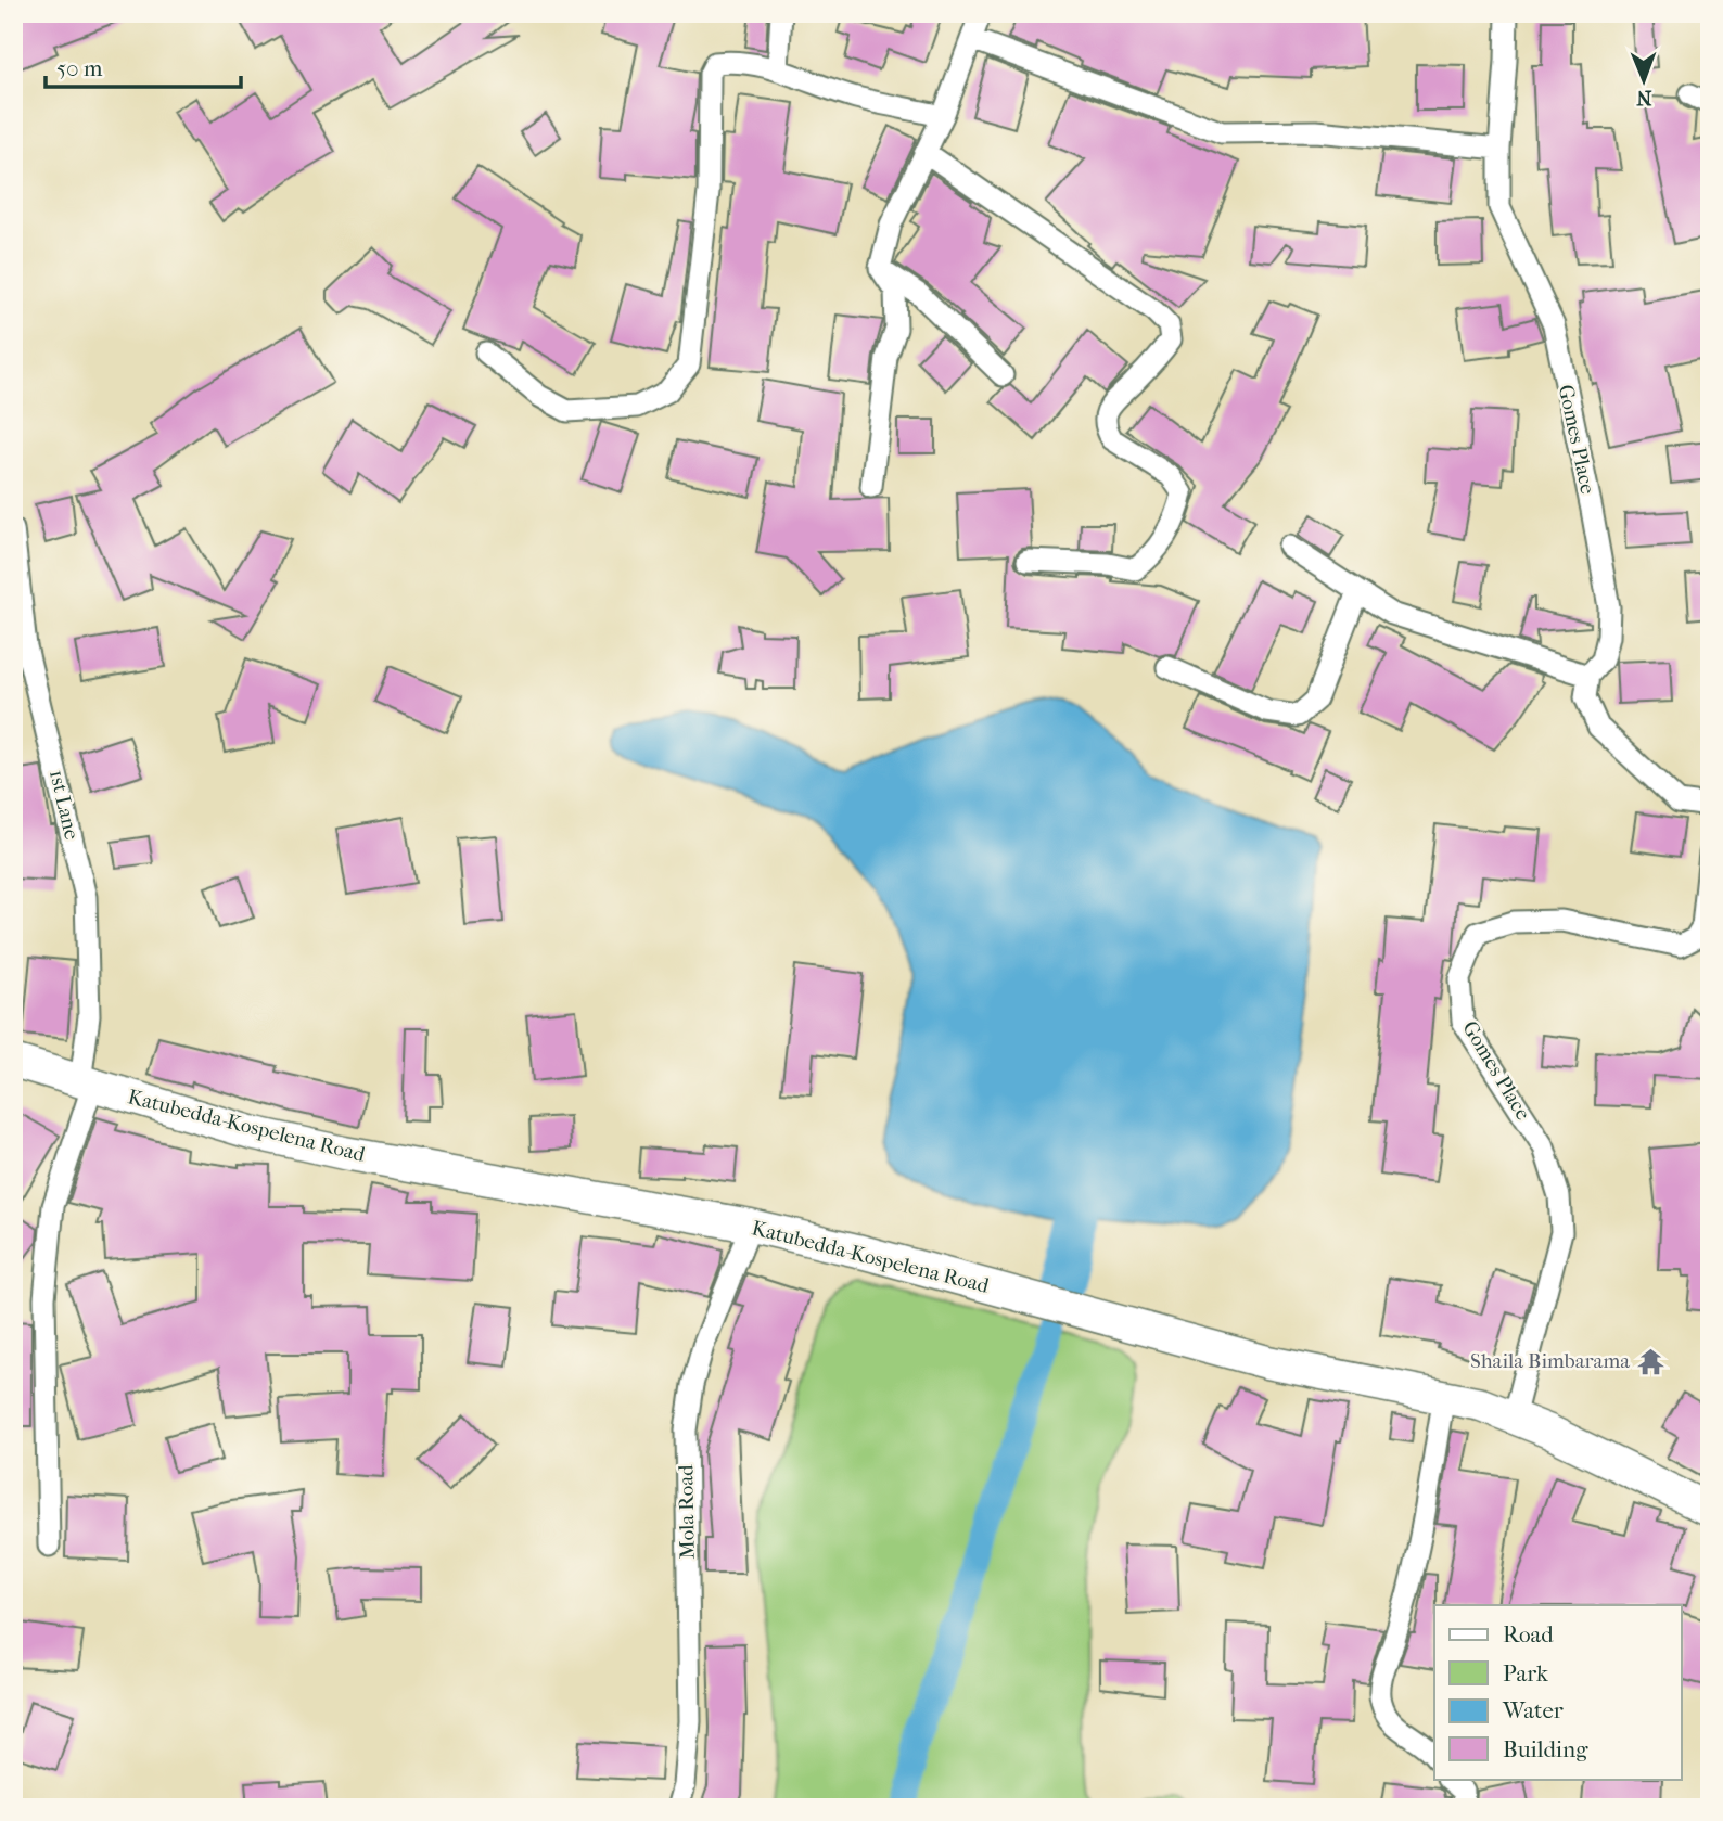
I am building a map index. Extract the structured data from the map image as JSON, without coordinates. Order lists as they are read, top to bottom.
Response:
{
  "streets": {
    "main road": ["Katubedda-Kospelena Road"],
    "street": ["Gomes Place", "1st Lane", "Mola Road"]
  },
  "crossings": [
    ["Gomes Place", "Katubedda-Kospelena Road"],
    ["1st Lane", "Katubedda-Kospelena Road"],
    ["Katubedda-Kospelena Road", "Mola Road"]
  ],
  "places": {
    "temple": ["Shaila Bimbarama"]
  },
  "legend": [
    "Road",
    "Park",
    "Water",
    "Building"
  ],
  "scale_bar": "50 m",
  "north": "bottom"
}
